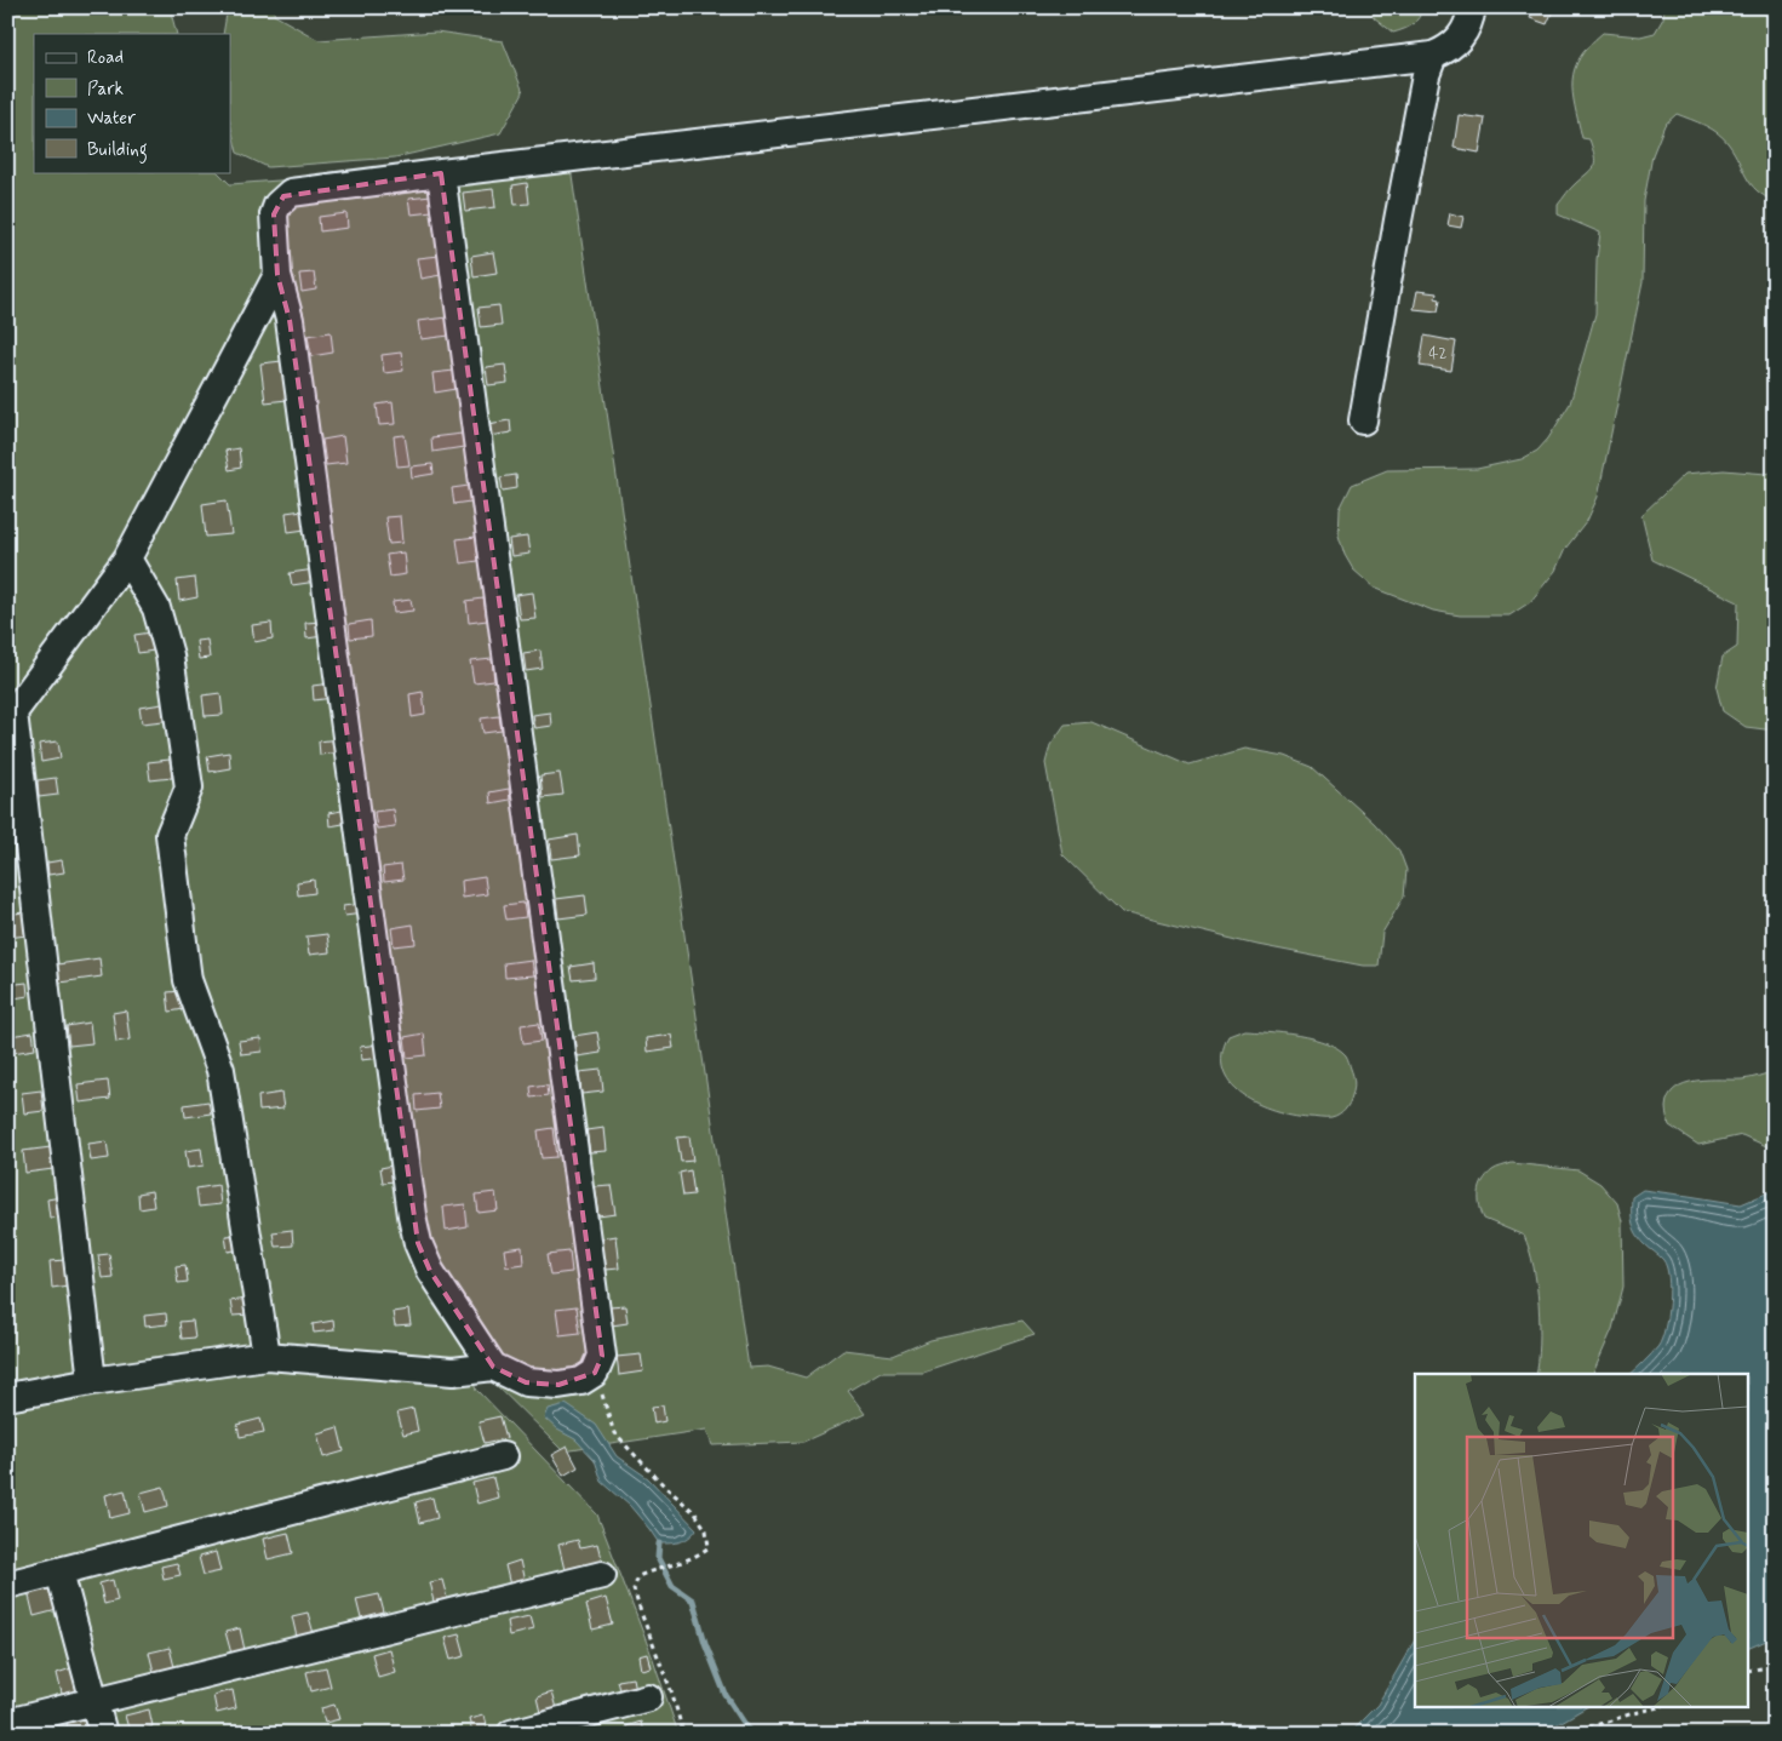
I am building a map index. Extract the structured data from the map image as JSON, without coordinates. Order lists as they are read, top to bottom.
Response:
{
  "house_numbers": ["42"],
  "legend": [
    "Road",
    "Park",
    "Water",
    "Building"
  ]
}
